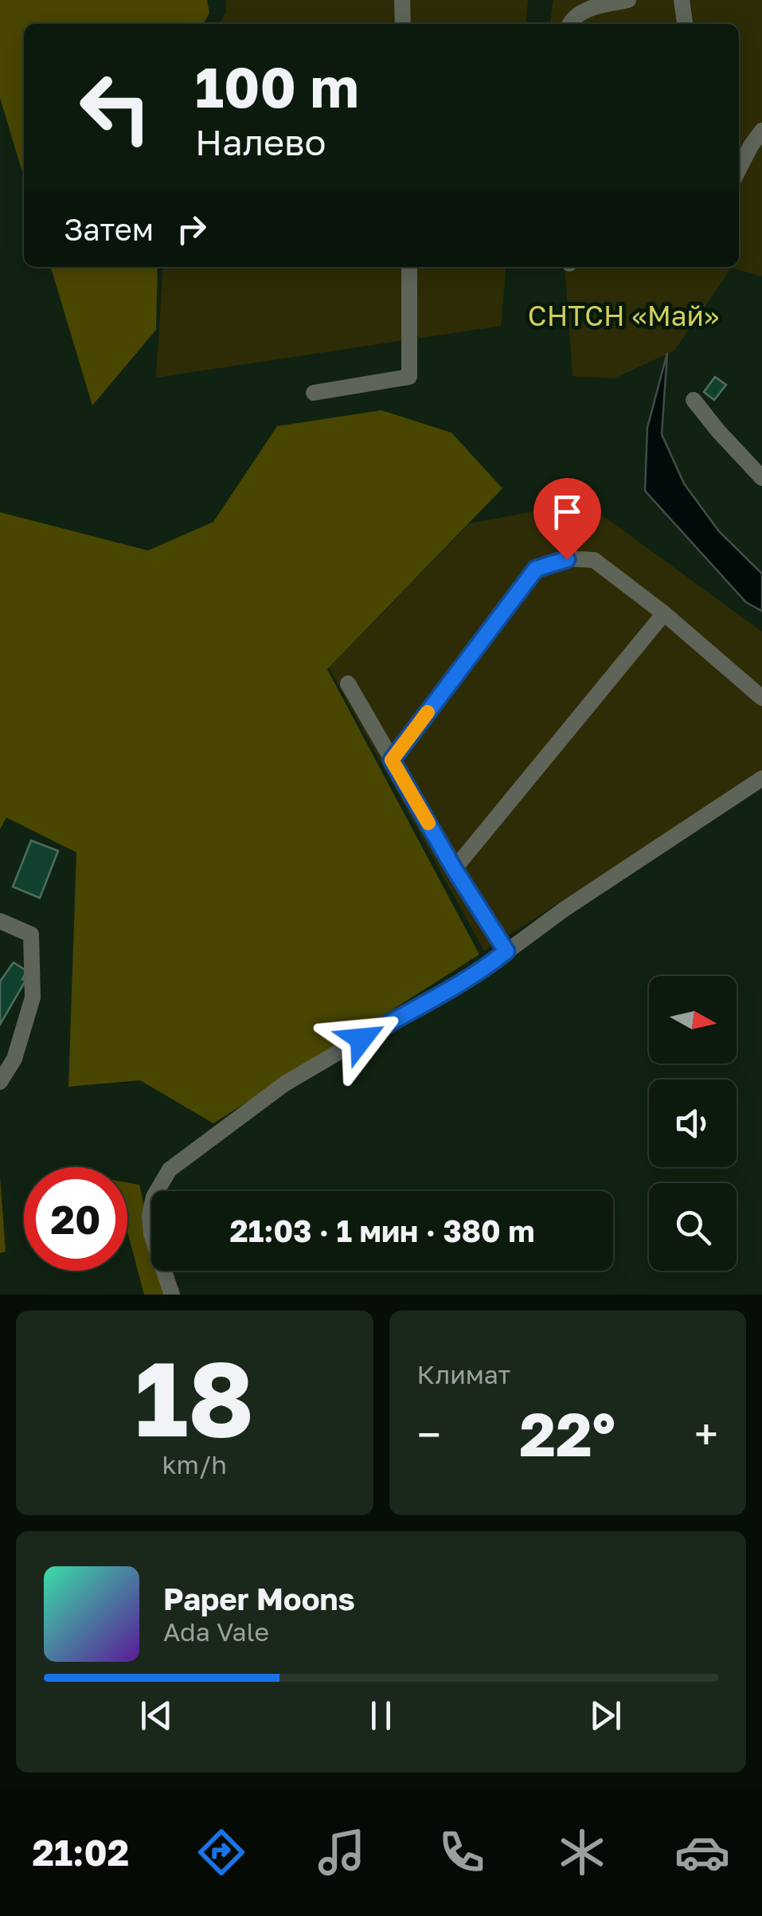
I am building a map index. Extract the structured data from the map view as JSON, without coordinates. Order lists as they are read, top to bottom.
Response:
{
  "parks": ["СНТСН «Май»"],
  "north": "right",
  "page": {
    "turn": ["100 m", "Налево"],
    "then": "Затем",
    "limit": "20",
    "trip": "21:03 · 1 мин · 380 m",
    "tile": [
      ["18", "km/h"],
      "Климат"
    ],
    "heat": ["−", "22°", "+"],
    "song": ["Paper Moons", "Ada Vale"],
    "tabs": "21:02"
  }
}
